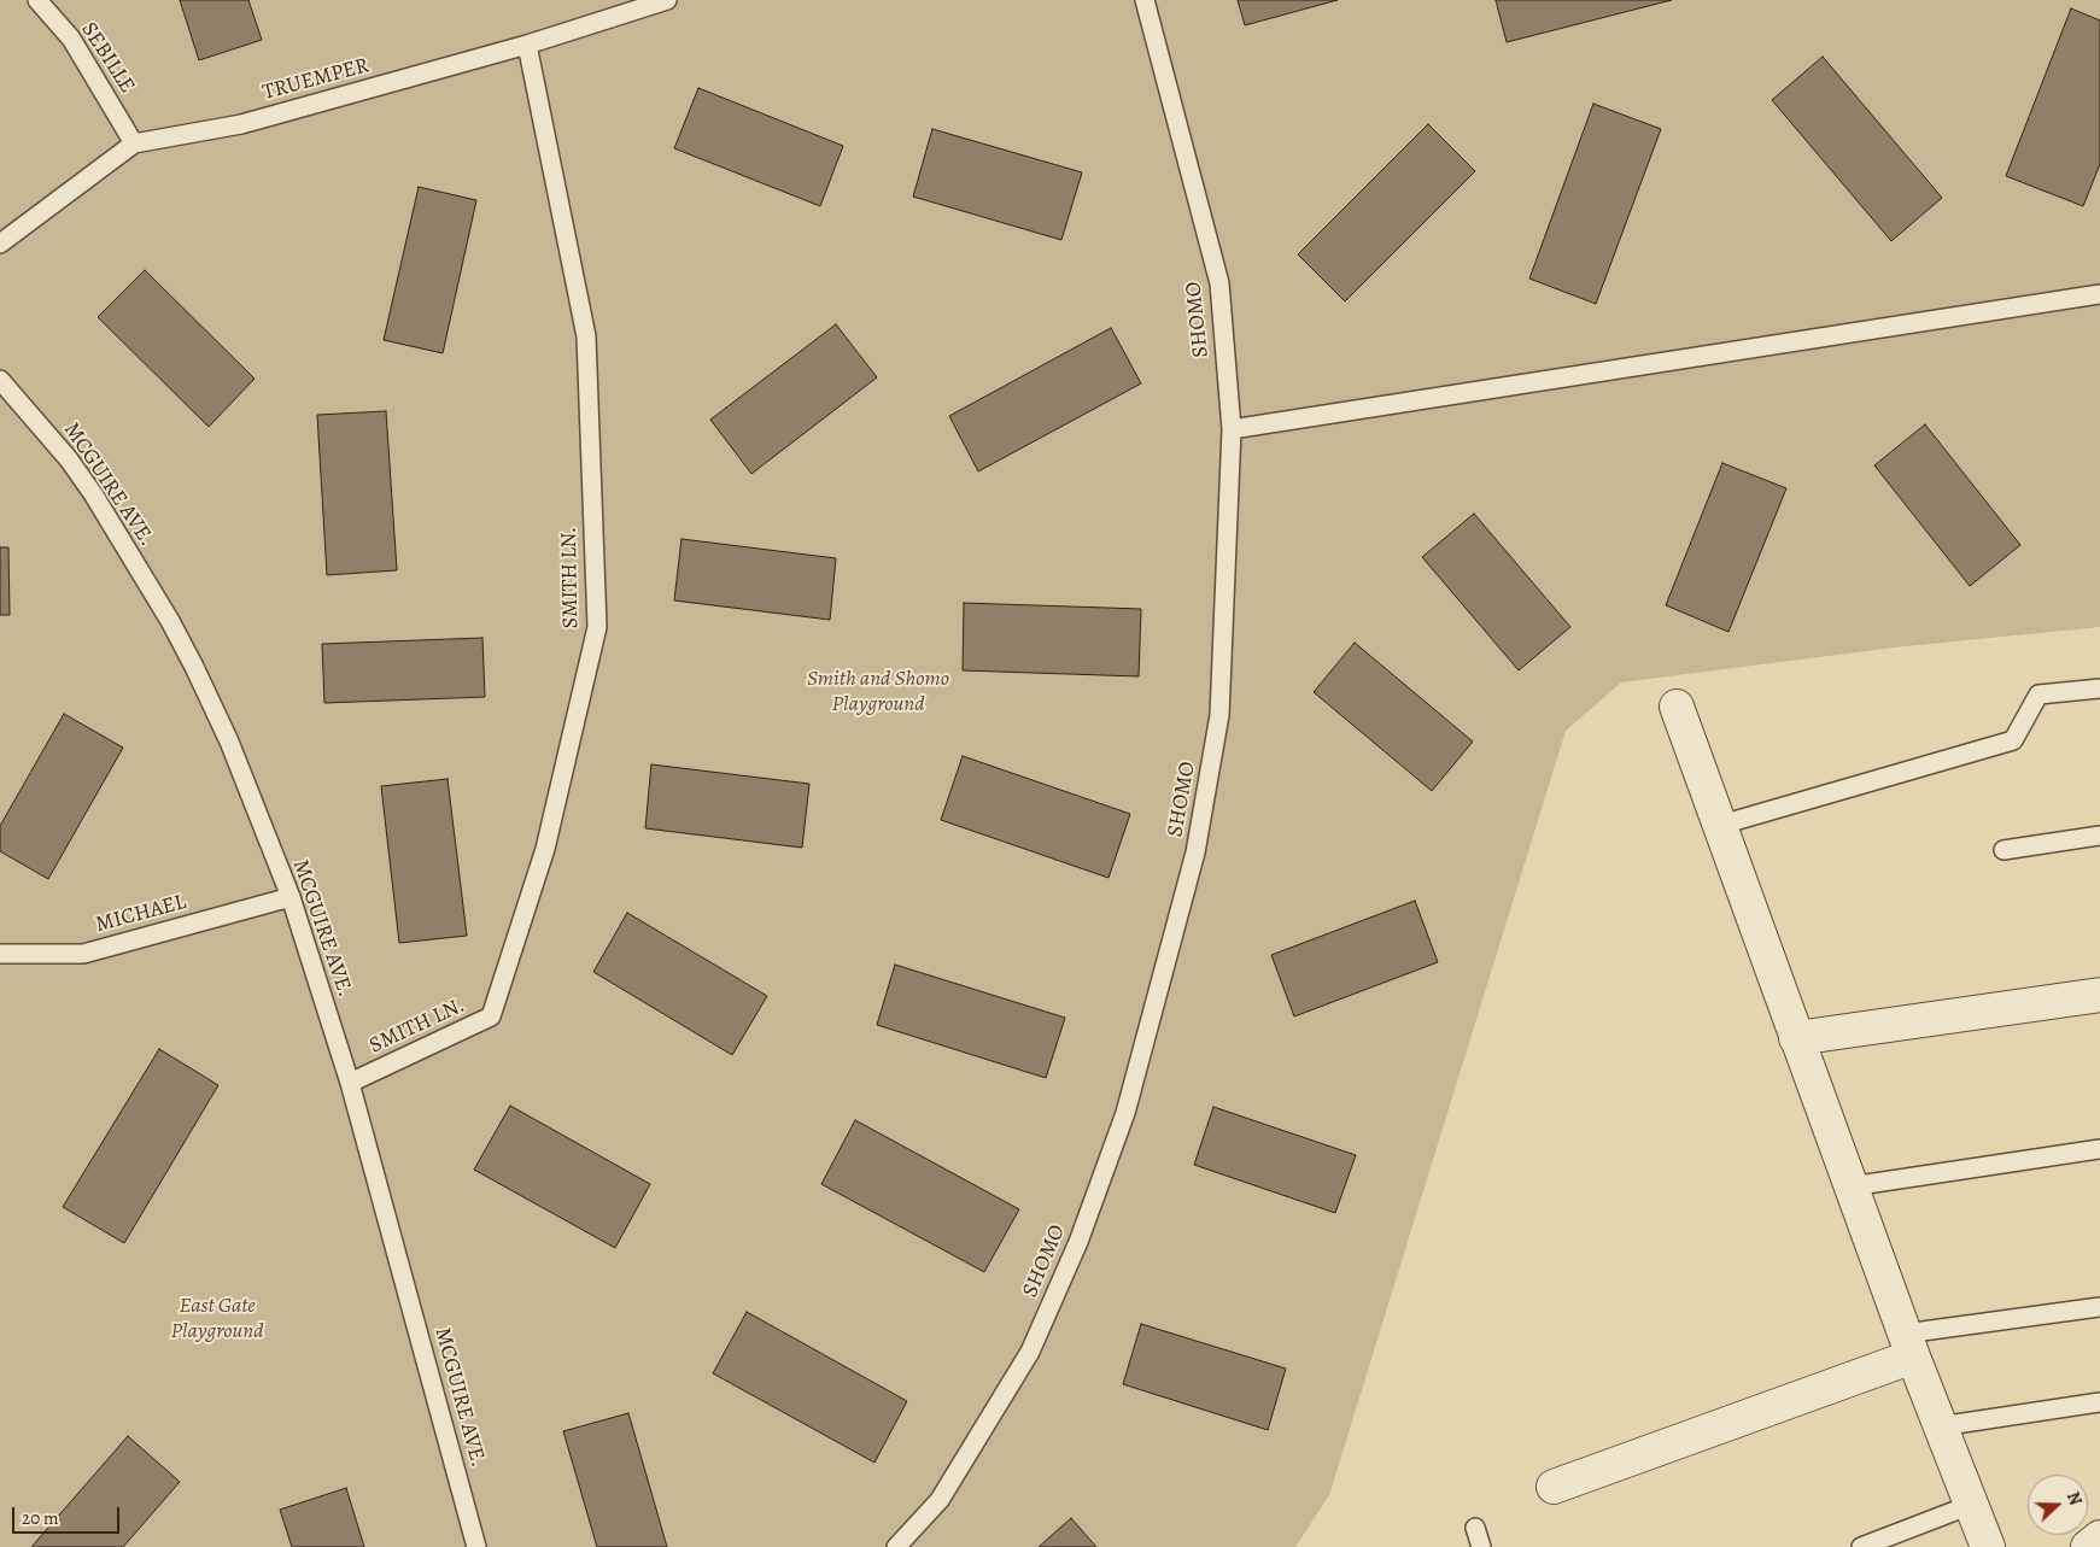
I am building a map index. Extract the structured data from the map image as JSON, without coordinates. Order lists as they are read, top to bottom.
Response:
{
  "streets": {
    "lane": [
      "SEBILLE",
      "TRUEMPER",
      "SHOMO",
      "MCGUIRE AVE.",
      "SMITH LN.",
      "MICHAEL"
    ]
  },
  "crossings": [
    ["SEBILLE", "TRUEMPER"],
    ["TRUEMPER", "SMITH LN."],
    ["MCGUIRE AVE.", "SMITH LN."],
    ["MCGUIRE AVE.", "MICHAEL"]
  ],
  "parks": ["Smith and Shomo Playground", "East Gate Playground"],
  "scale_bar": "20 m",
  "north": "right"
}
